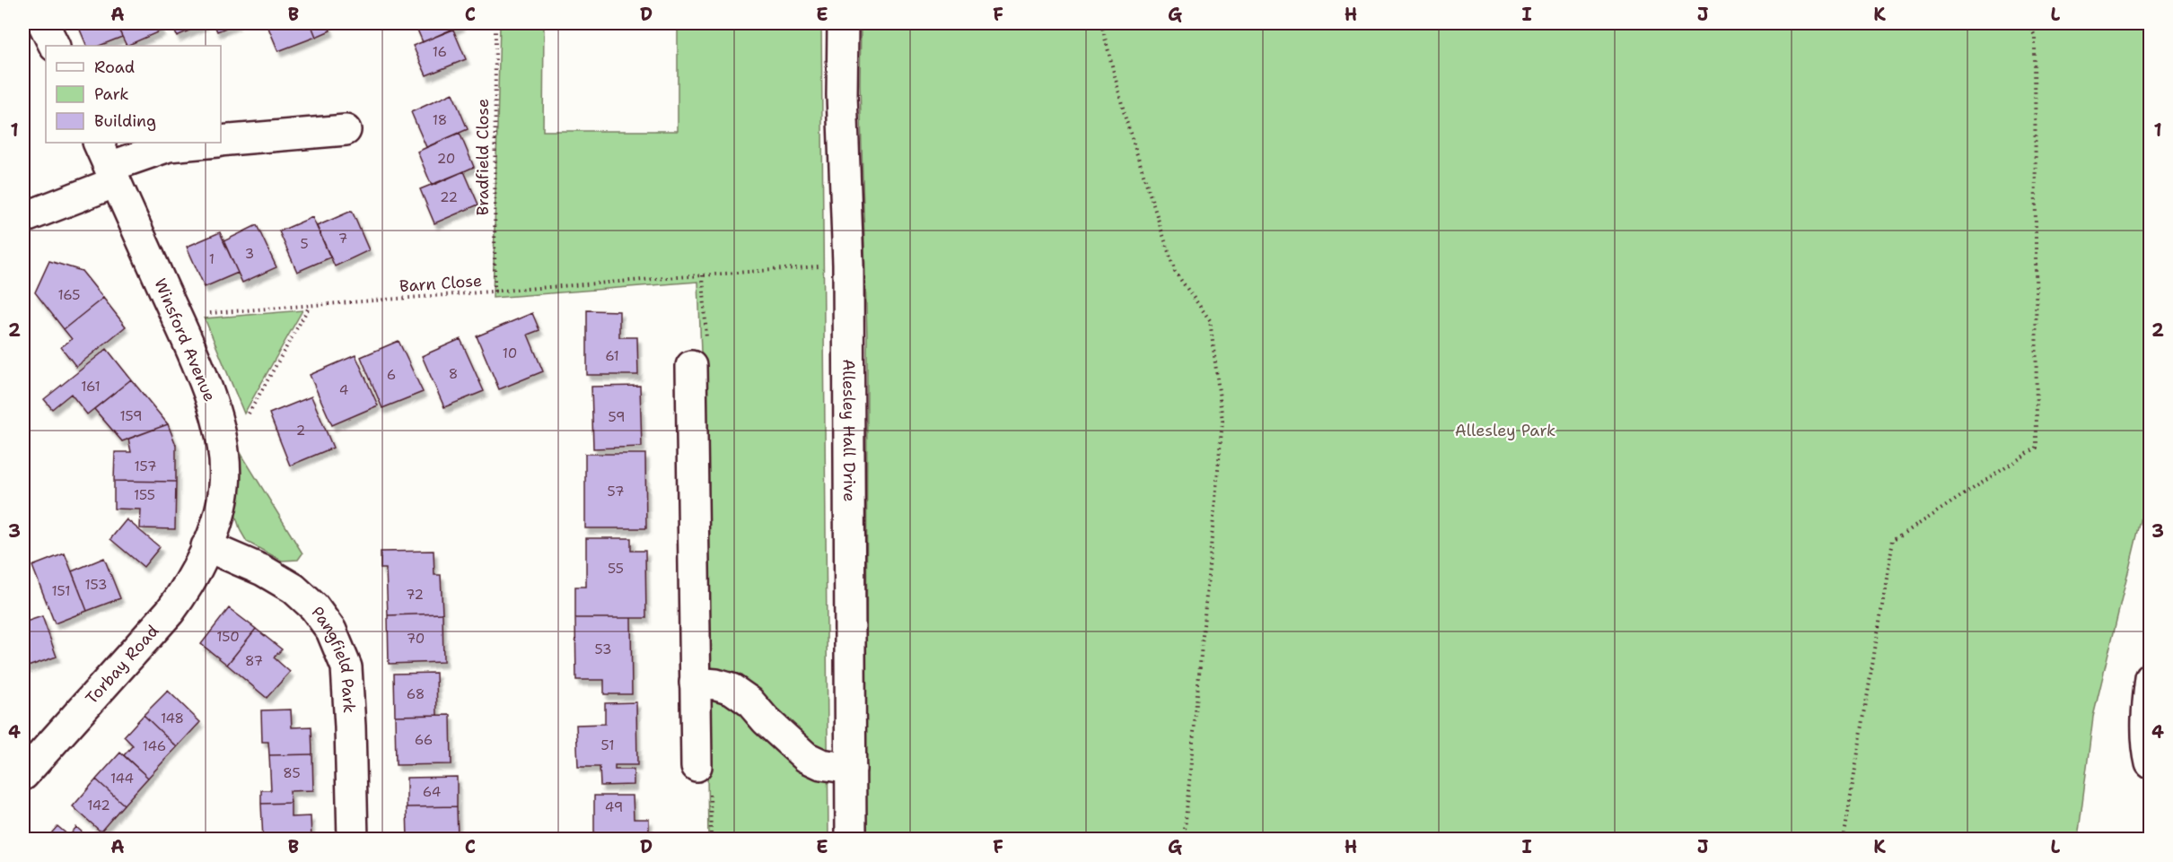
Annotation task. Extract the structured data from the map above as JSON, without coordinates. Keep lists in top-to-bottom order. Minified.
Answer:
{"streets":{"main road":["Winsford Avenue","Allesley Hall Drive","Pangfield Park","Torbay Road"],"path":["Bradfield Close","Barn Close"]},"crossings":[["Bradfield Close","Barn Close"],["Barn Close","Winsford Avenue"],["Winsford Avenue","Pangfield Park"],["Winsford Avenue","Torbay Road"],["Pangfield Park","Torbay Road"]],"parks":["Allesley Park"],"house_numbers":["16","18","20","22","7","5","3","1","165","10","61","8","6","161","4","159","59","2","157","57","155","55","153","151","72","150","70","53","87","68","148","66","51","146","85","144","64","142","49"],"legend":["Road","Park","Building"],"grid":{"columns":["A","B","C","D","E","F","G","H","I","J","K","L"],"rows":["1","2","3","4"]}}
